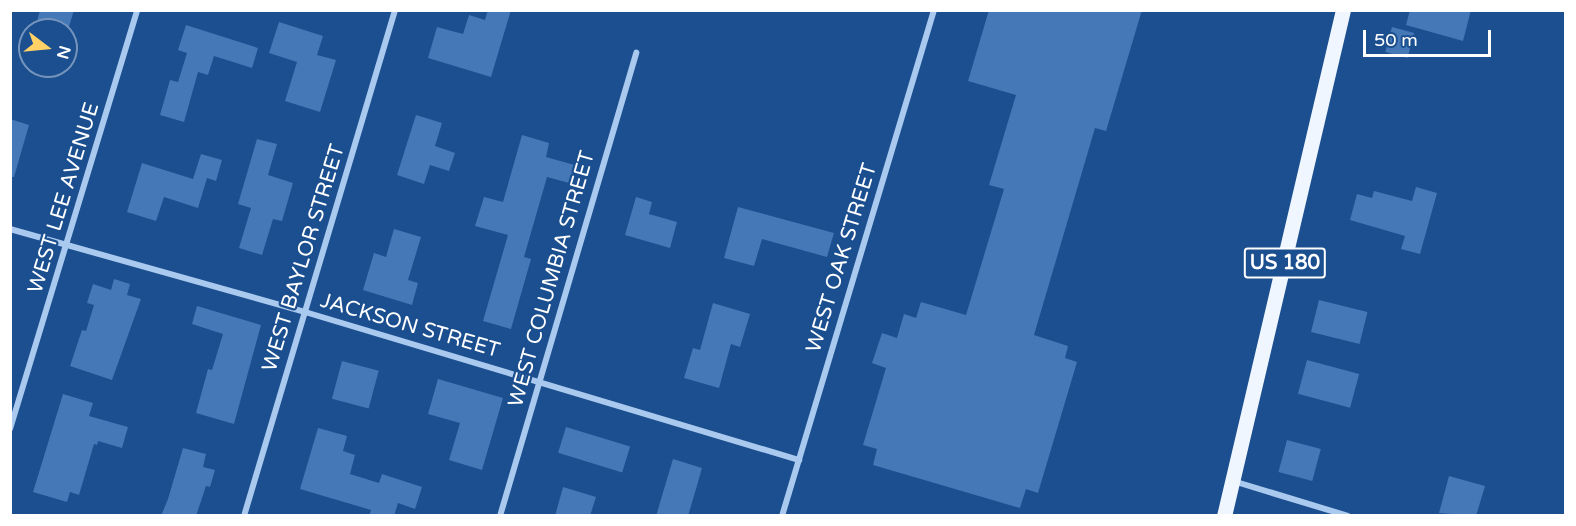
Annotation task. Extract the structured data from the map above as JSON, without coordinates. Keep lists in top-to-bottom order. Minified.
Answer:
{"streets":{"main road":["US 180"],"street":["WEST LEE AVENUE","WEST BAYLOR STREET","WEST OAK STREET","WEST COLUMBIA STREET","JACKSON STREET"]},"crossings":[["WEST LEE AVENUE","JACKSON STREET"],["WEST BAYLOR STREET","JACKSON STREET"],["WEST OAK STREET","JACKSON STREET"],["WEST COLUMBIA STREET","JACKSON STREET"]],"scale_bar":"50 m","north":"right"}
